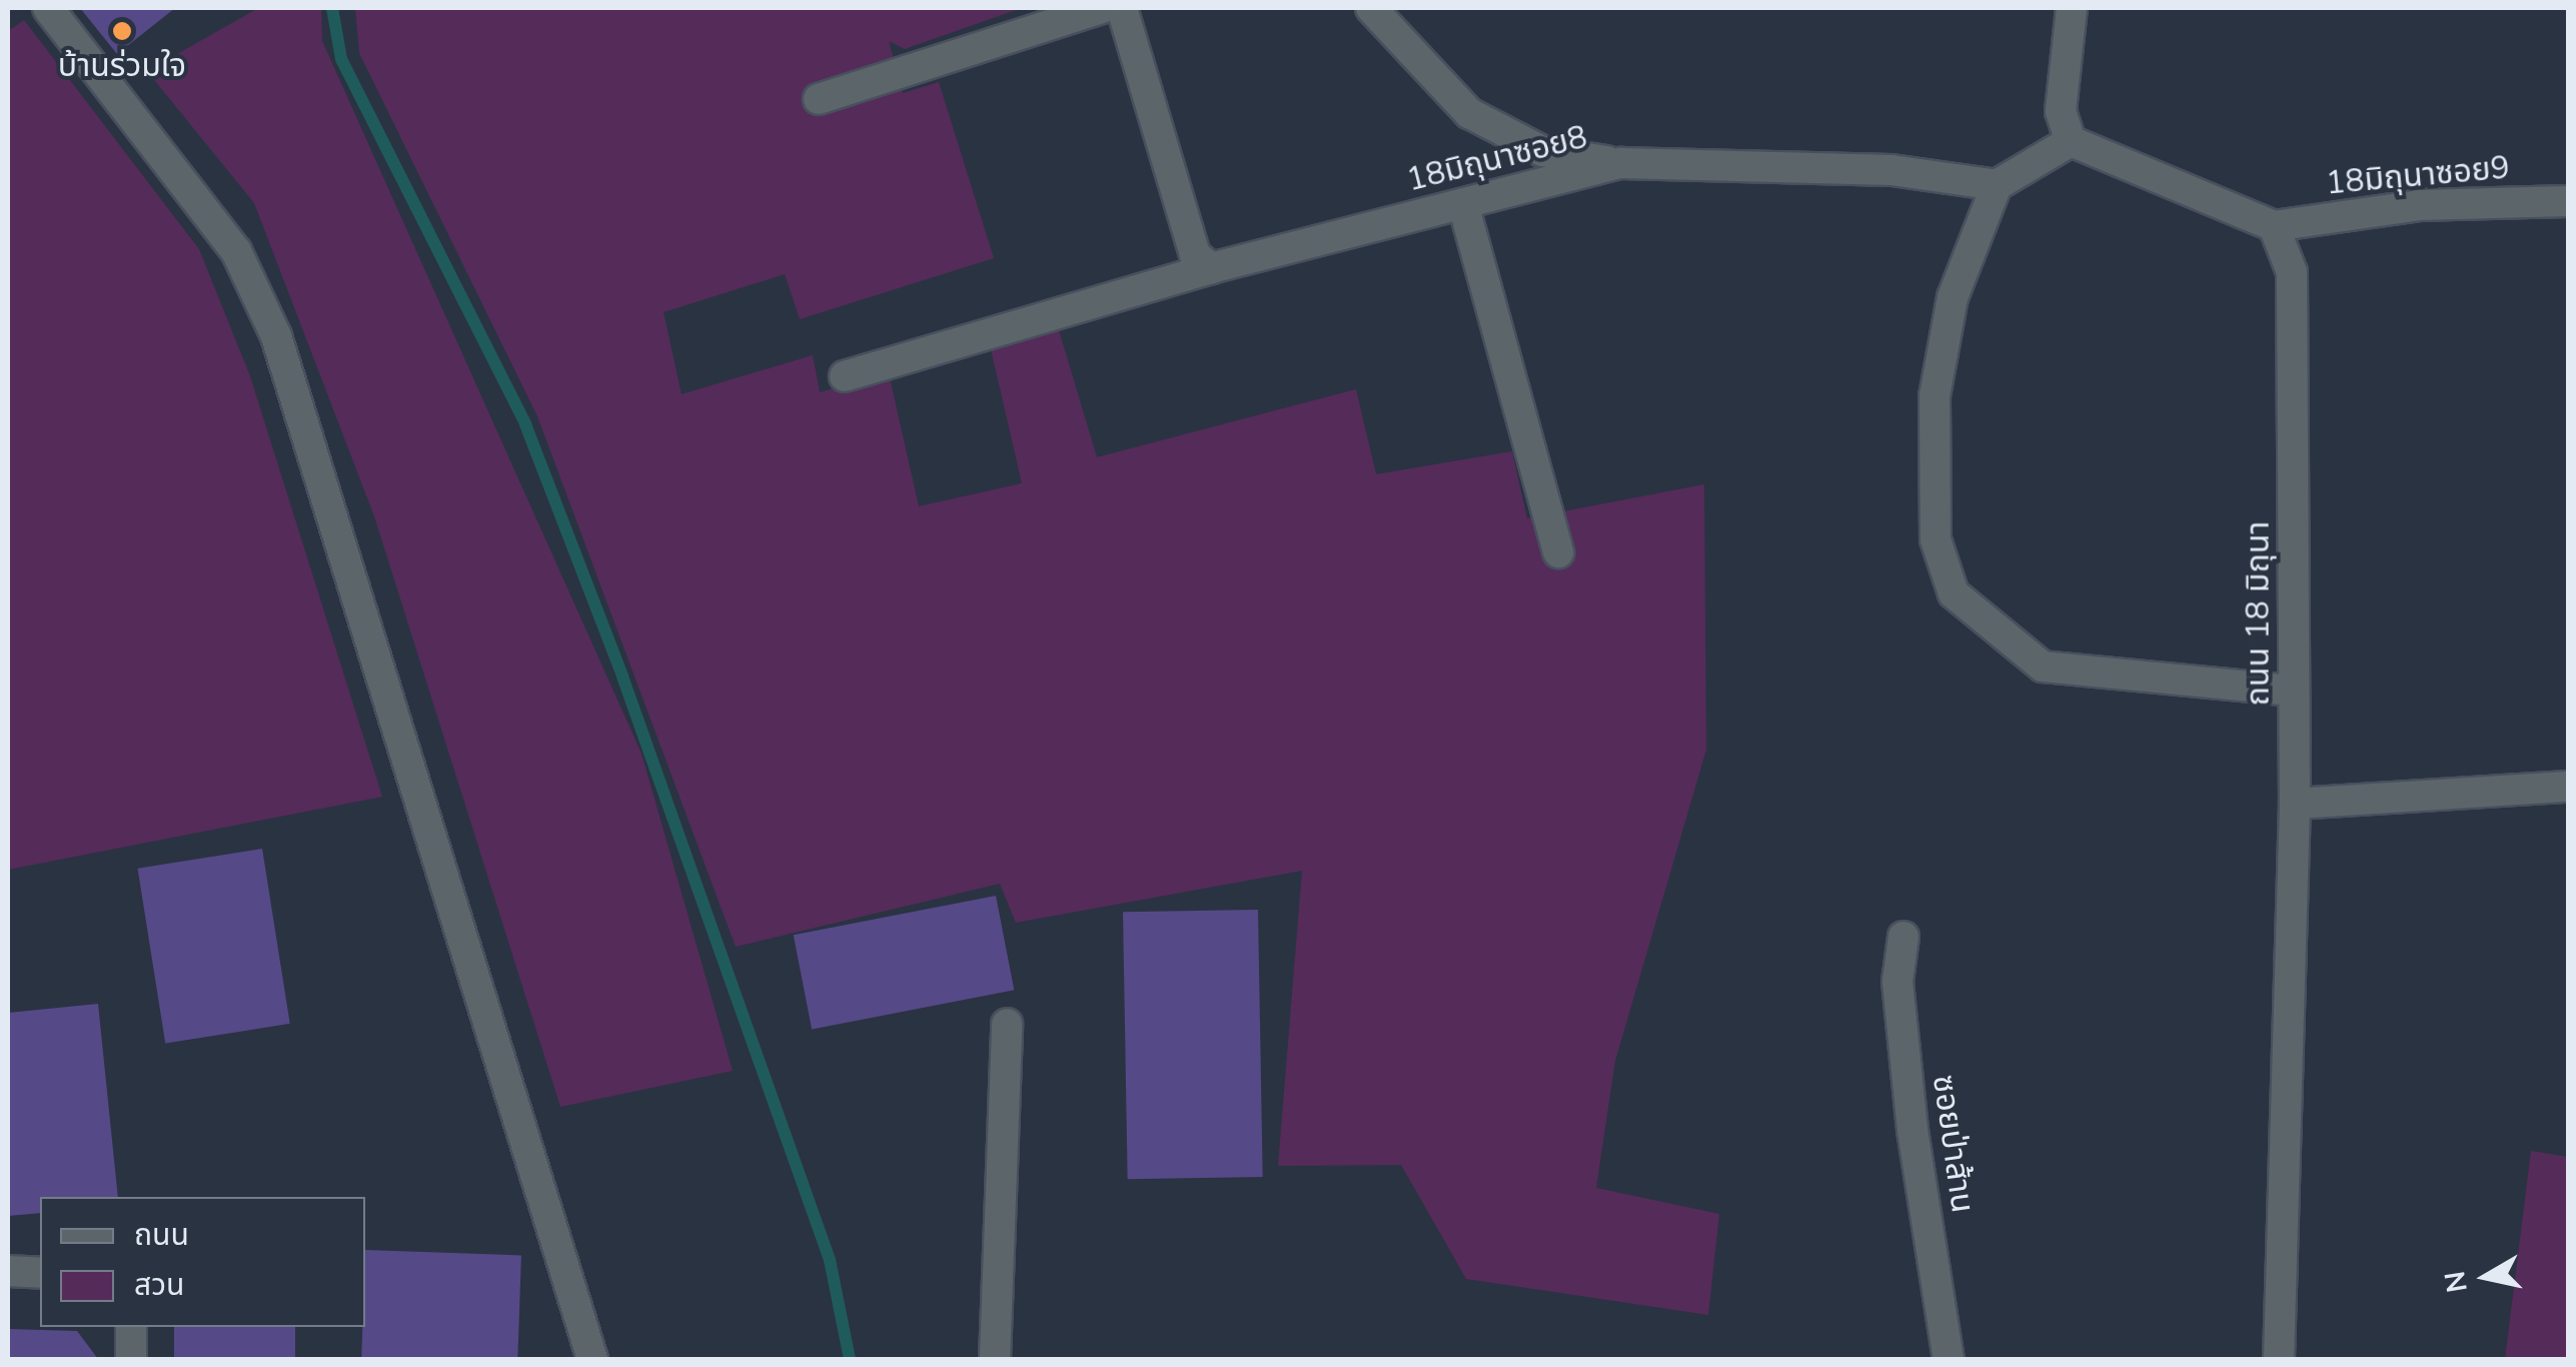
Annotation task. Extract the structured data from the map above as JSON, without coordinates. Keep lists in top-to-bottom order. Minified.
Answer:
{"streets":{"street":["18มิถุนาซอย8","18มิถุนาซอย9","ถนน 18 มิถุนา","ซอยป่าส้าน"]},"crossings":[["18มิถุนาซอย9","ถนน 18 มิถุนา"]],"places":["บ้านร่วมใจ"],"legend":["ถนน","สวน"],"north":"left"}
